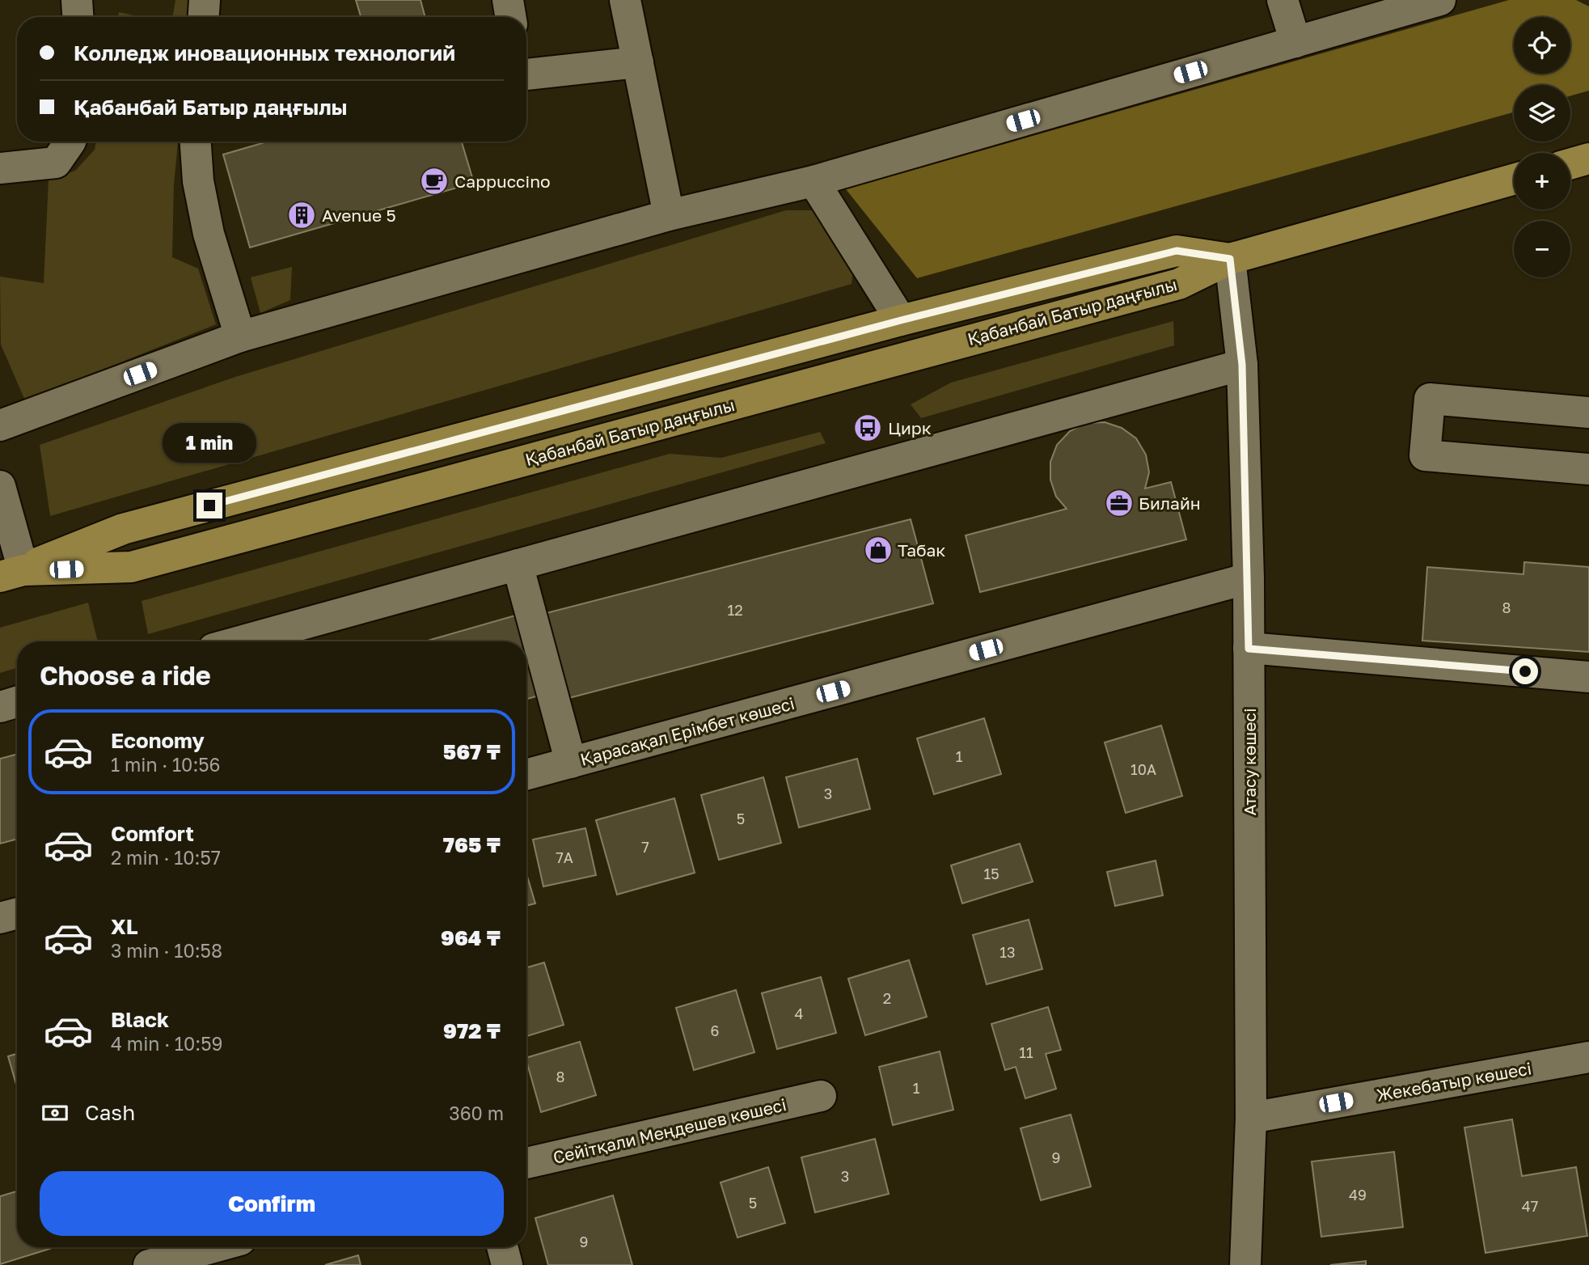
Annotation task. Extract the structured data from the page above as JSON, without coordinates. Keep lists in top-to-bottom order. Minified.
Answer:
{"streets":{"main road":["Қабанбай Батыр даңғылы"],"street":["Қарасақал Ерімбет көшесі","Атасу көшесі","Жекебатыр көшесі","Сейітқали Меңдешев көшесі"]},"crossings":[["Қабанбай Батыр даңғылы","Атасу көшесі"],["Қарасақал Ерімбет көшесі","Атасу көшесі"],["Атасу көшесі","Жекебатыр көшесі"]],"places":{"cafe":["Cappuccino"],"building":["Avenue 5"],"bus stop":["Цирк"],"office":["Билайн"],"shop":["Табак"]},"house_numbers":["8","12","1","10А","3","5","7","7А","15","13","2","4","6","11","8","1","9","3","49","5","47","9"],"page":{"map_buttons":["+","−"],"banner":["Колледж иновационных технологий","Қабанбай Батыр даңғылы"],"bubble":"1 min","heading":"Choose a ride","list":[{"name":"Economy","note":"1 min · 10:56","value":"567 ₸"},{"name":"Comfort","note":"2 min · 10:57","value":"765 ₸"},{"name":"XL","note":"3 min · 10:58","value":"964 ₸"},{"name":"Black","note":"4 min · 10:59","value":"972 ₸"}],"pay":["Cash","360 m"],"buttons":"Confirm"}}
